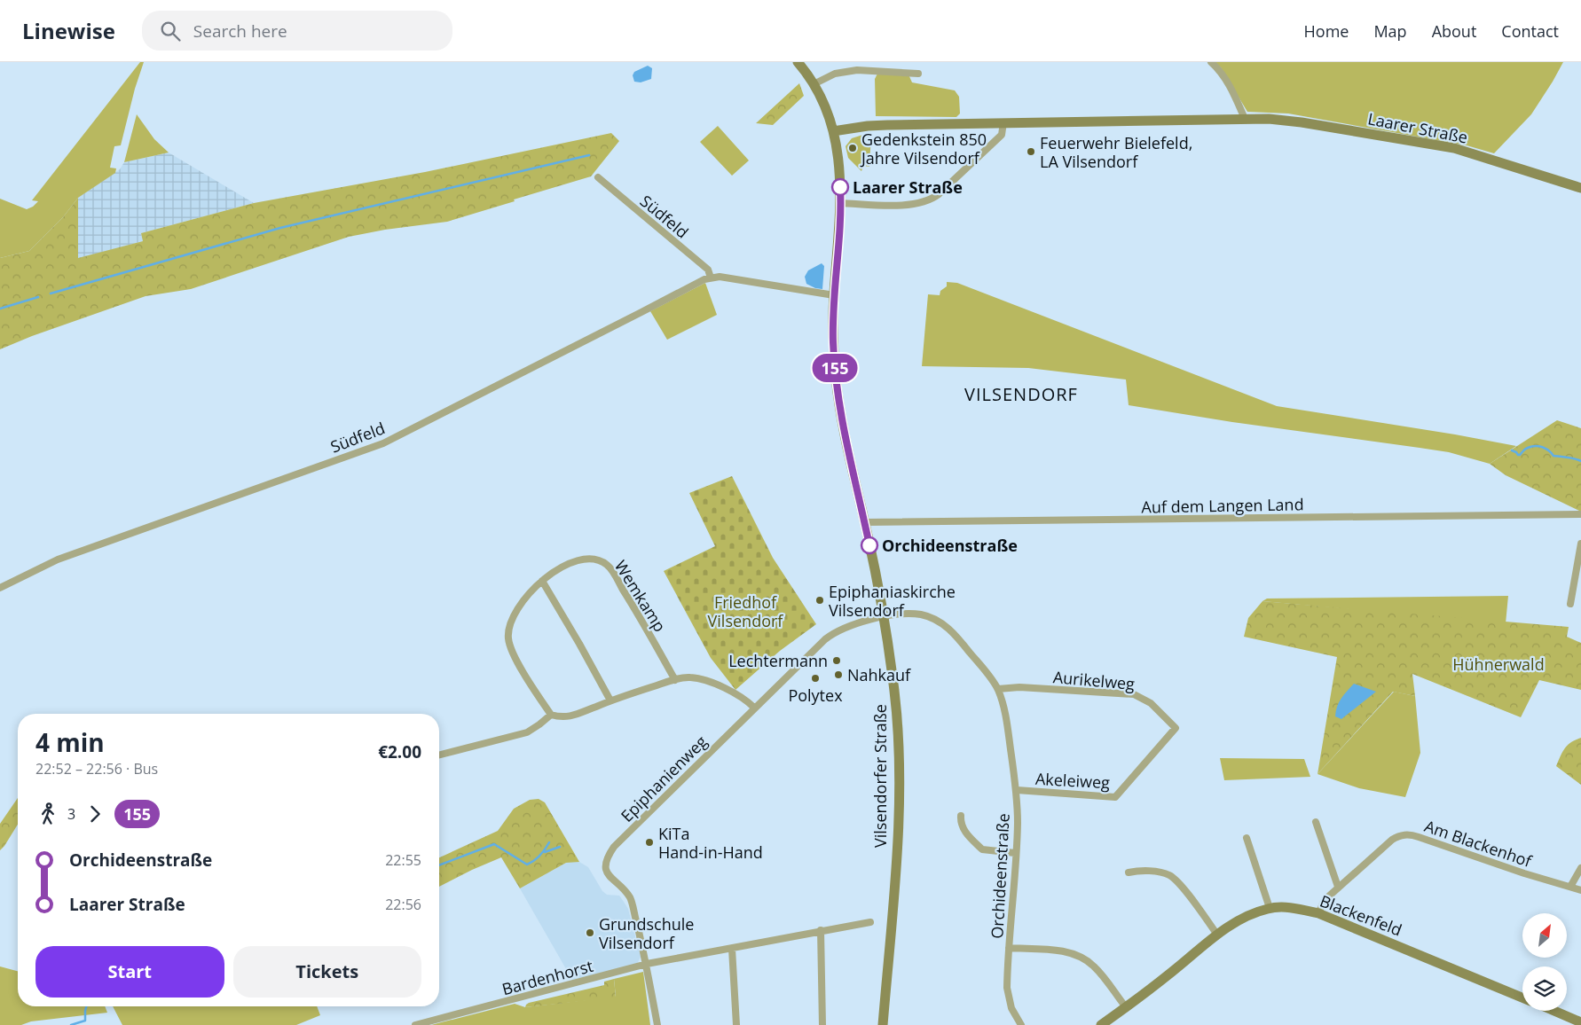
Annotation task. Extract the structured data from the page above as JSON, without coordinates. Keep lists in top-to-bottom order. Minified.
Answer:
{"streets":{"street":["Laarer Straße","Südfeld","Auf dem Langen Land","Wemkamp","Aurikelweg","Vilsendorfer Straße","Epiphanienweg","Akeleiweg","Am Blackenhof","Orchideenstraße","Blackenfeld","Bardenhorst"]},"crossings":[["Laarer Straße","Vilsendorfer Straße"],["Südfeld","Vilsendorfer Straße"],["Auf dem Langen Land","Vilsendorfer Straße"],["Aurikelweg","Akeleiweg"],["Aurikelweg","Orchideenstraße"],["Vilsendorfer Straße","Epiphanienweg"],["Vilsendorfer Straße","Orchideenstraße"],["Epiphanienweg","Orchideenstraße"],["Epiphanienweg","Bardenhorst"],["Akeleiweg","Orchideenstraße"],["Am Blackenhof","Blackenfeld"],["Orchideenstraße","Blackenfeld"]],"districts":["VILSENDORF"],"parks":["Friedhof Vilsendorf","Hühnerwald"],"places":["Gedenkstein 850 Jahre Vilsendorf","Feuerwehr Bielefeld, LA Vilsendorf","Laarer Straße","Orchideenstraße","Epiphaniaskirche Vilsendorf","Lechtermann","Nahkauf","Polytex","KiTa Hand-in-Hand","Grundschule Vilsendorf"],"lines":["bus line 155"],"north":"top right","page":{"header":"Linewise","search":"Search here","nav":["Home","Map","About","Contact"],"on_map":"155","heading":["4 min","22:52 – 22:56 · Bus","€2.00"],"legs":["3","155"],"list":[{"name":"Orchideenstraße","value":"22:55"},{"name":"Laarer Straße","value":"22:56"}],"buttons":["Start","Tickets"]}}
